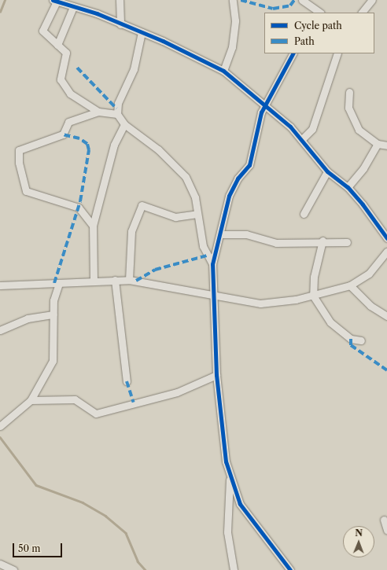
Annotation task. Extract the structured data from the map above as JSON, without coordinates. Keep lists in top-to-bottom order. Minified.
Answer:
{"legend":["Cycle path","Path"],"scale_bar":"50 m","north":"top"}
